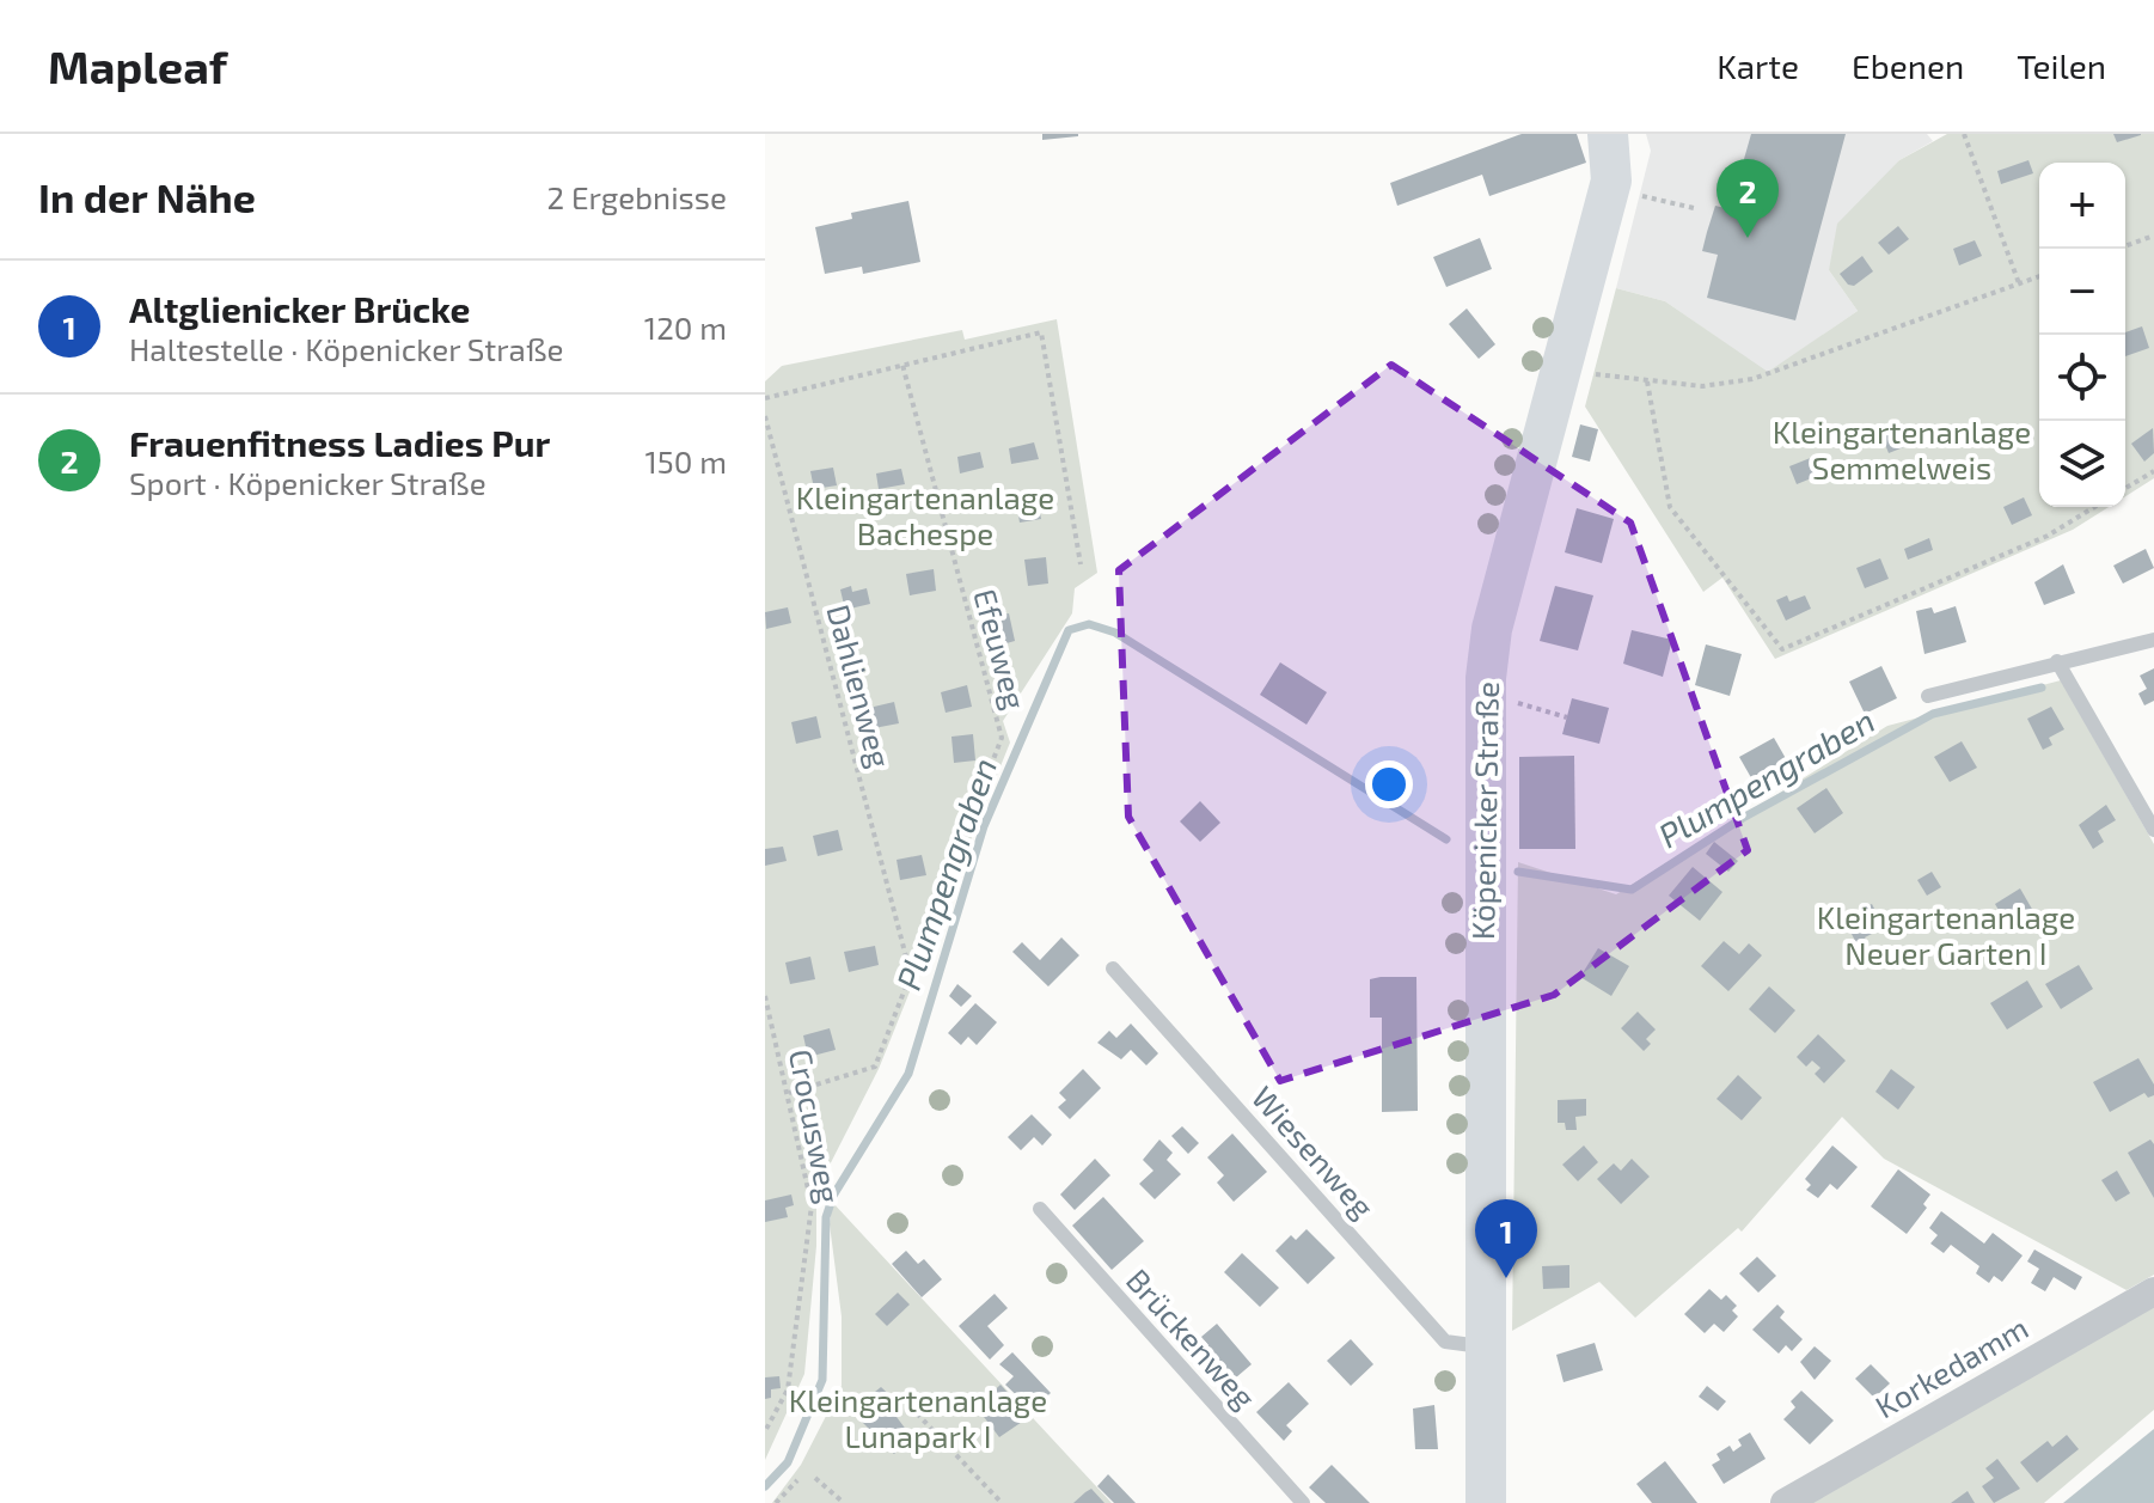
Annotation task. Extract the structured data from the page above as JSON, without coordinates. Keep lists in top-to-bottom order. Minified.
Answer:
{"streets":{"main road":["Köpenicker Straße"],"street":["Korkedamm"],"lane":["Wiesenweg","Brückenweg"],"path":["Efeuweg","Dahlienweg","Crocusweg"]},"crossings":[["Efeuweg","Dahlienweg"],["Efeuweg","Crocusweg"],["Köpenicker Straße","Wiesenweg"]],"water":["Plumpengraben"],"parks":["Kleingartenanlage Semmelweis","Kleingartenanlage Bachespe","Kleingartenanlage Neuer Garten I","Kleingartenanlage Lunapark I"],"page":{"header":"Mapleaf","nav":["Karte","Ebenen","Teilen"],"heading":["In der Nähe","2 Ergebnisse"],"pins":["2","1"],"map_buttons":["+","−"],"list":[{"mark":"1","name":"Altglienicker Brücke","note":"Haltestelle · Köpenicker Straße","value":"120 m"},{"mark":"2","name":"Frauenfitness Ladies Pur","note":"Sport · Köpenicker Straße","value":"150 m"}]}}
